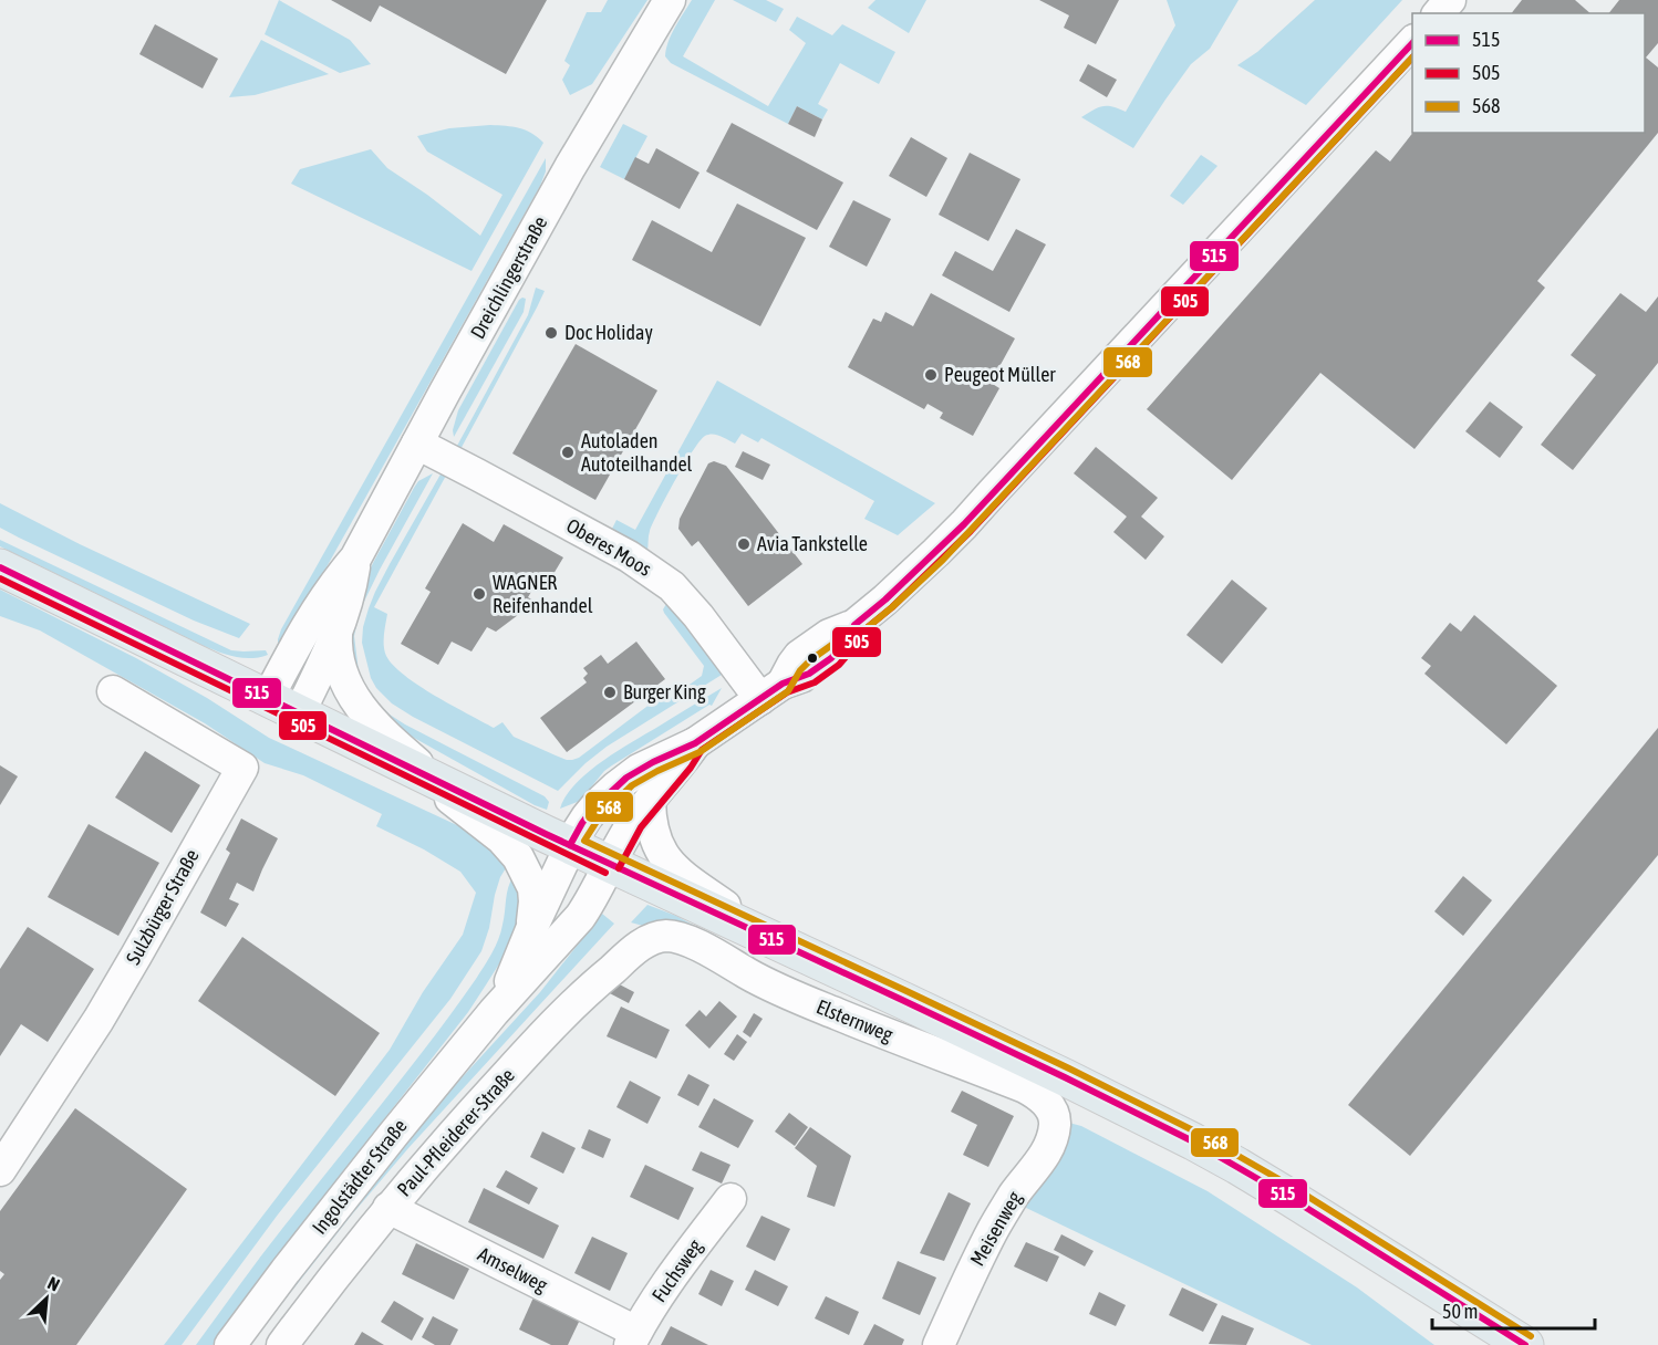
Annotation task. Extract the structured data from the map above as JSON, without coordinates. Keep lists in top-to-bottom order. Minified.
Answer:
{"streets":{"street":["Dreichlingerstraße","Oberes Moos","Sulzbürger Straße","Elsternweg","Paul-Pfleiderer-Straße","Ingolstädter Straße","Meisenweg","Amselweg","Fuchsweg"]},"crossings":[["Dreichlingerstraße","Oberes Moos"],["Oberes Moos","Ingolstädter Straße"],["Elsternweg","Paul-Pfleiderer-Straße"],["Elsternweg","Meisenweg"],["Paul-Pfleiderer-Straße","Amselweg"],["Amselweg","Fuchsweg"]],"places":["Doc Holiday","Peugeot Müller","Autoladen Autoteilhandel","Avia Tankstelle","WAGNER Reifenhandel","Burger King"],"lines":["transit line 515","transit line 568","transit line 505"],"legend":["515","505","568"],"scale_bar":"50 m","north":"top right"}
